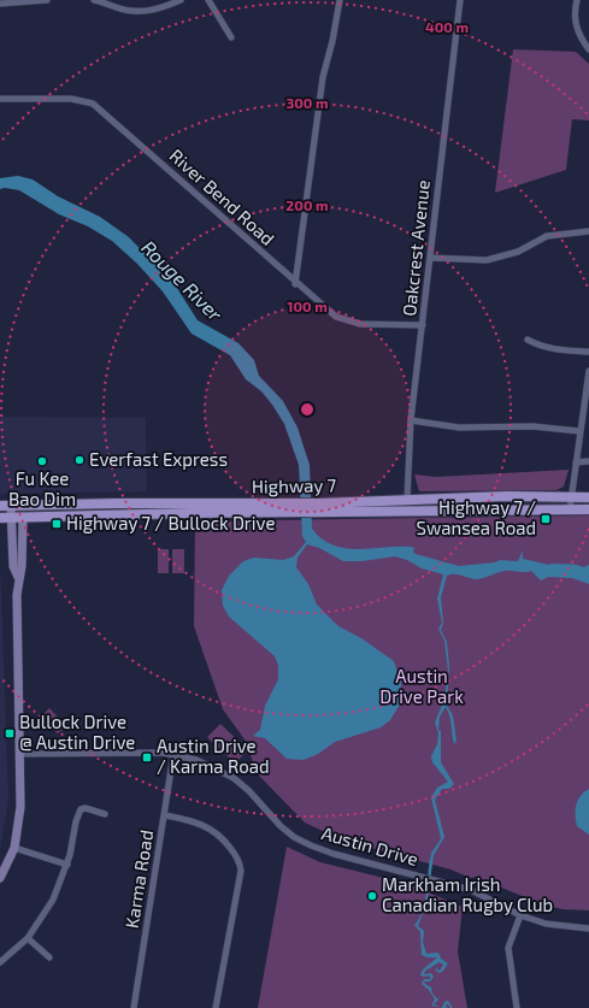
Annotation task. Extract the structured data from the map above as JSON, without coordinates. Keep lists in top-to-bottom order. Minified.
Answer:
{"streets":{"main road":["Highway 7"],"street":["River Bend Road","Oakcrest Avenue","Austin Drive","Karma Road"]},"crossings":[["River Bend Road","Oakcrest Avenue"],["Oakcrest Avenue","Highway 7"],["Austin Drive","Karma Road"]],"water":["Rouge River"],"parks":["Austin Drive Park"],"places":{"other":["Everfast Express","Fu Kee Bao Dim","Markham Irish Canadian Rugby Club"],"transit":["Highway 7 / Swansea Road","Highway 7 / Bullock Drive","Bullock Drive @ Austin Drive","Austin Drive / Karma Road"]},"rings":["400 m","300 m","200 m","100 m"]}
